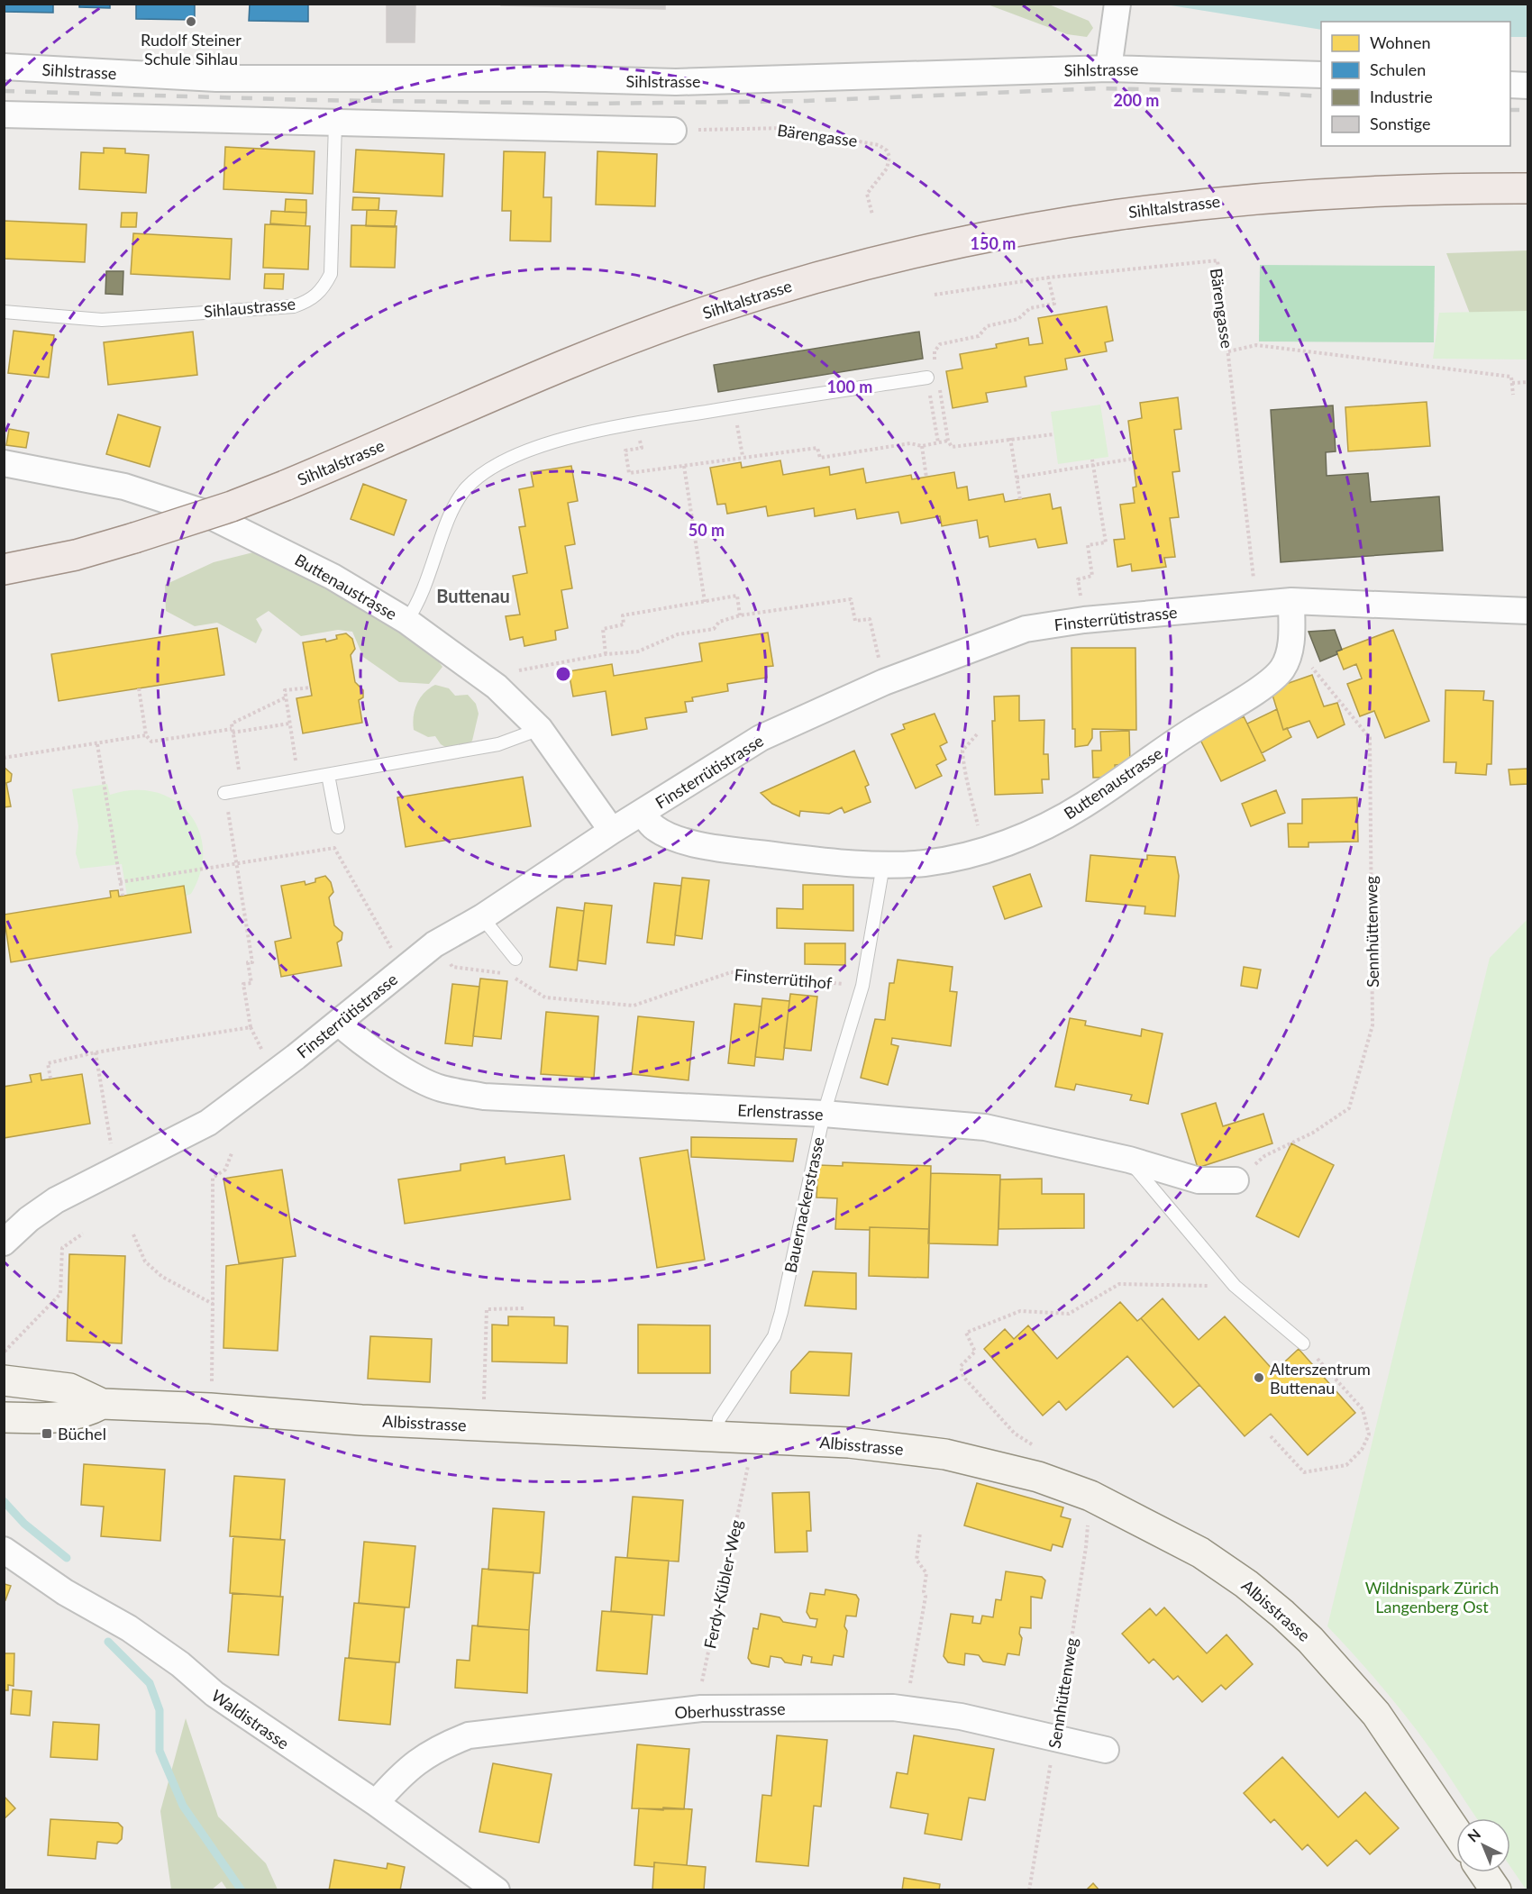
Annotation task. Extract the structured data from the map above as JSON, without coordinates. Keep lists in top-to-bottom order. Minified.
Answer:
{"streets":{"main road":["Sihltalstrasse","Albisstrasse"],"street":["Sihlstrasse","Buttenaustrasse","Finsterrütistrasse","Erlenstrasse","Oberhusstrasse","Waldistrasse"],"lane":["Sihlaustrasse","Bauernackerstrasse"],"path":["Bärengasse","Sennhüttenweg","Finsterrütihof","Ferdy-Kübler-Weg"]},"crossings":[["Bärengasse","Finsterrütistrasse"],["Buttenaustrasse","Finsterrütistrasse"],["Buttenaustrasse","Sennhüttenweg"],["Buttenaustrasse","Bauernackerstrasse"],["Finsterrütistrasse","Finsterrütihof"],["Finsterrütistrasse","Erlenstrasse"],["Sennhüttenweg","Erlenstrasse"],["Sennhüttenweg","Albisstrasse"],["Sennhüttenweg","Oberhusstrasse"],["Finsterrütihof","Bauernackerstrasse"],["Erlenstrasse","Bauernackerstrasse"],["Bauernackerstrasse","Albisstrasse"],["Ferdy-Kübler-Weg","Oberhusstrasse"],["Oberhusstrasse","Waldistrasse"]],"districts":["Buttenau"],"parks":["Wildnispark Zürich Langenberg Ost"],"places":{"other":["Rudolf Steiner Schule Sihlau","Alterszentrum Buttenau"],"transit":["Büchel"]},"legend":["Wohnen","Schulen","Industrie","Sonstige"],"north":"top left","rings":["200 m","150 m","100 m","50 m"]}
